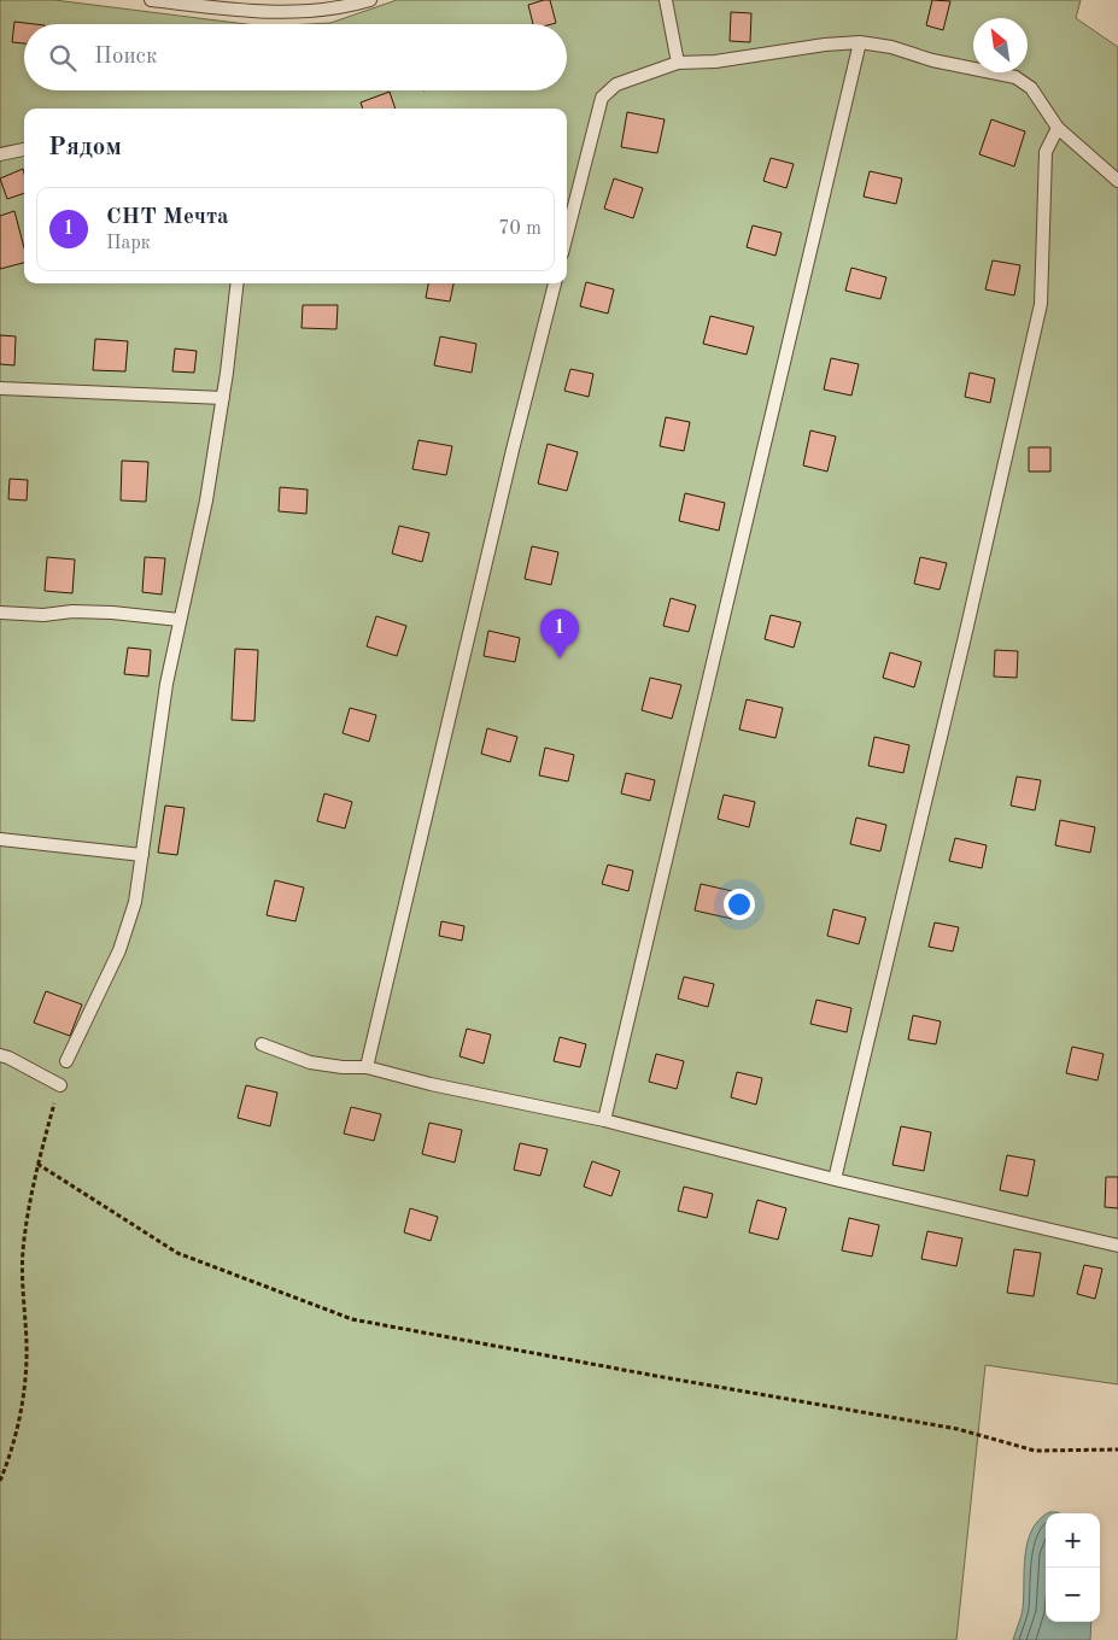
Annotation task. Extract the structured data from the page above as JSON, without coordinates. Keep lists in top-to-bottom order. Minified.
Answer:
{"north":"top left","page":{"search":"Поиск","heading":"Рядом","list":[{"mark":"1","name":"СНТ Мечта","note":"Парк","value":"70 m"}],"pins":"1","map_buttons":["+","−"]}}
